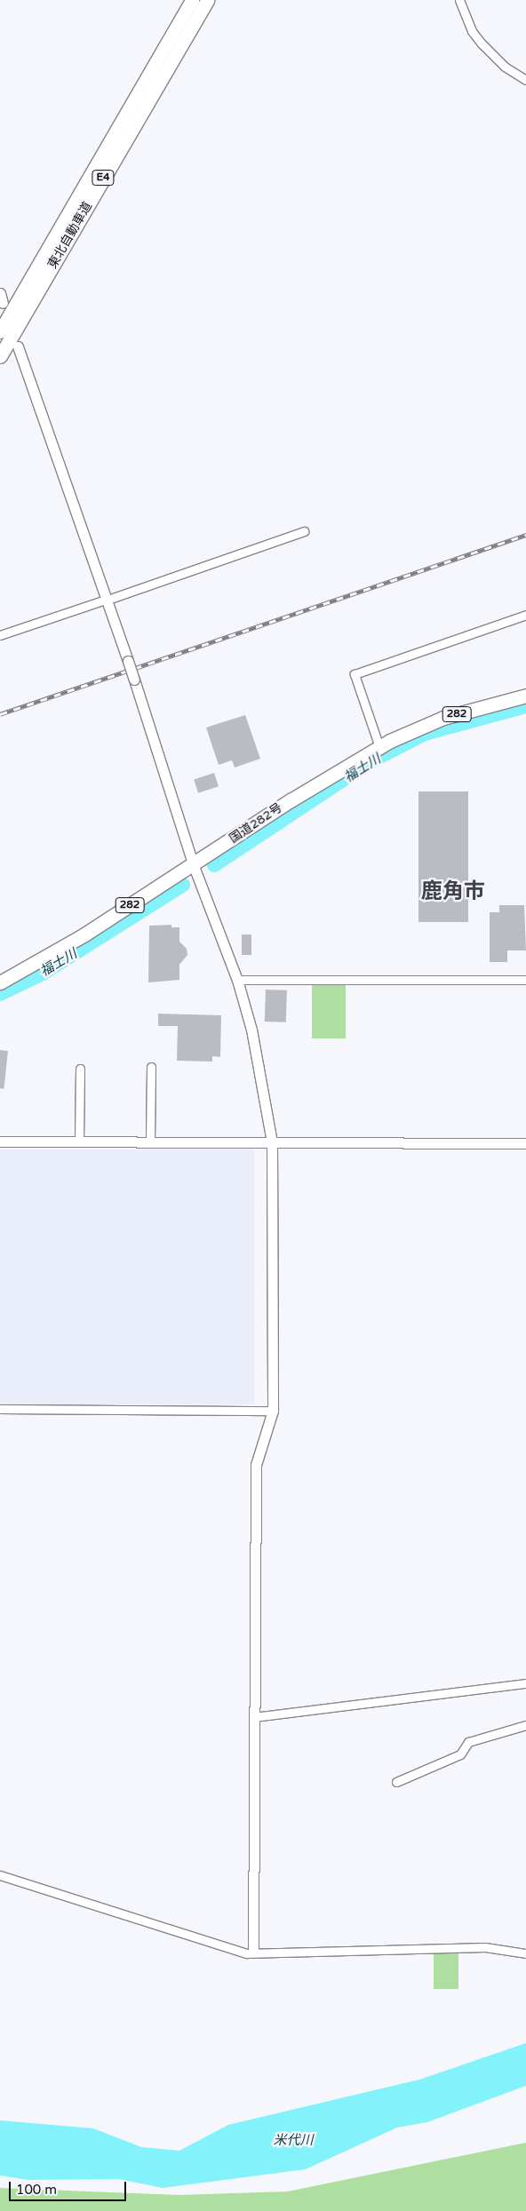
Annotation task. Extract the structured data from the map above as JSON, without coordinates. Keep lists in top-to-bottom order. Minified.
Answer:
{"streets":{"highway":["E4","東北自動車道","282","国道282号"]},"districts":["鹿角市"],"water":["福士川","米代川"],"scale_bar":"100 m"}
